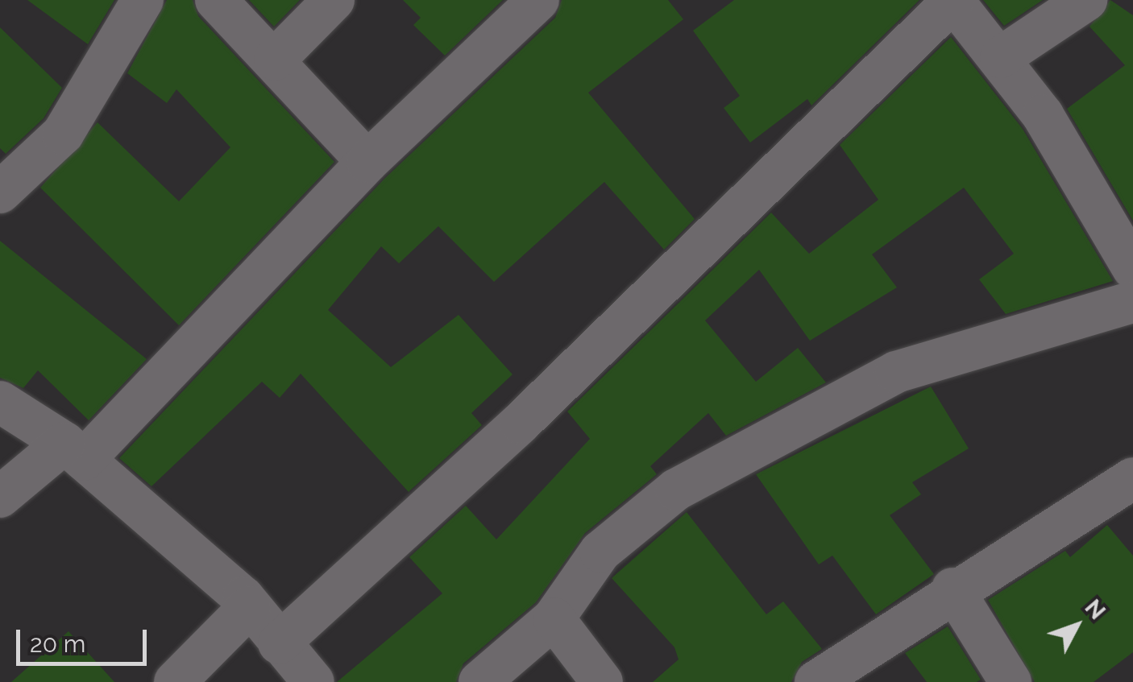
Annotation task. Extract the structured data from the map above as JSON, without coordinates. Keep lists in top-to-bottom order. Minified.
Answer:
{"scale_bar":"20 m","north":"top right"}
